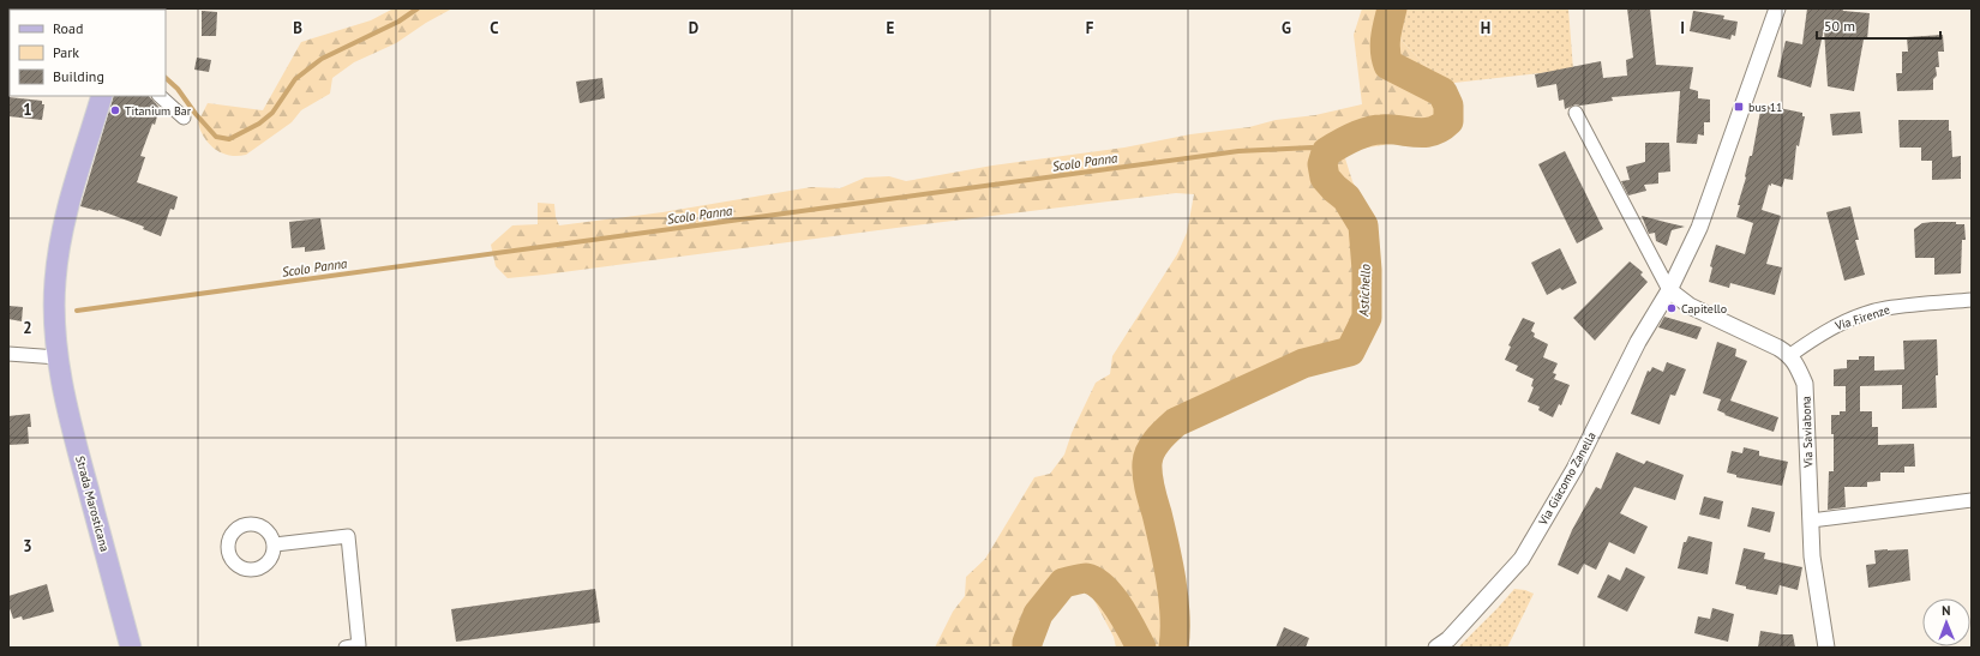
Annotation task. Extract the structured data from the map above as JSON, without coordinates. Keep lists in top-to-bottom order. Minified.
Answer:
{"streets":{"main road":["Strada Marosticana"],"street":["Via Firenze","Via Saviabona","Via Giacomo Zanella"]},"crossings":[["Via Firenze","Via Saviabona"]],"water":["Scolo Panna","Astichello"],"places":{"transit":["bus 11"],"other":["Titanium Bar","Capitello"]},"legend":["Road","Park","Building"],"scale_bar":"50 m","north":"top","grid":{"columns":["B","C","D","E","F","G","H","I"],"rows":["1","2","3"]}}
